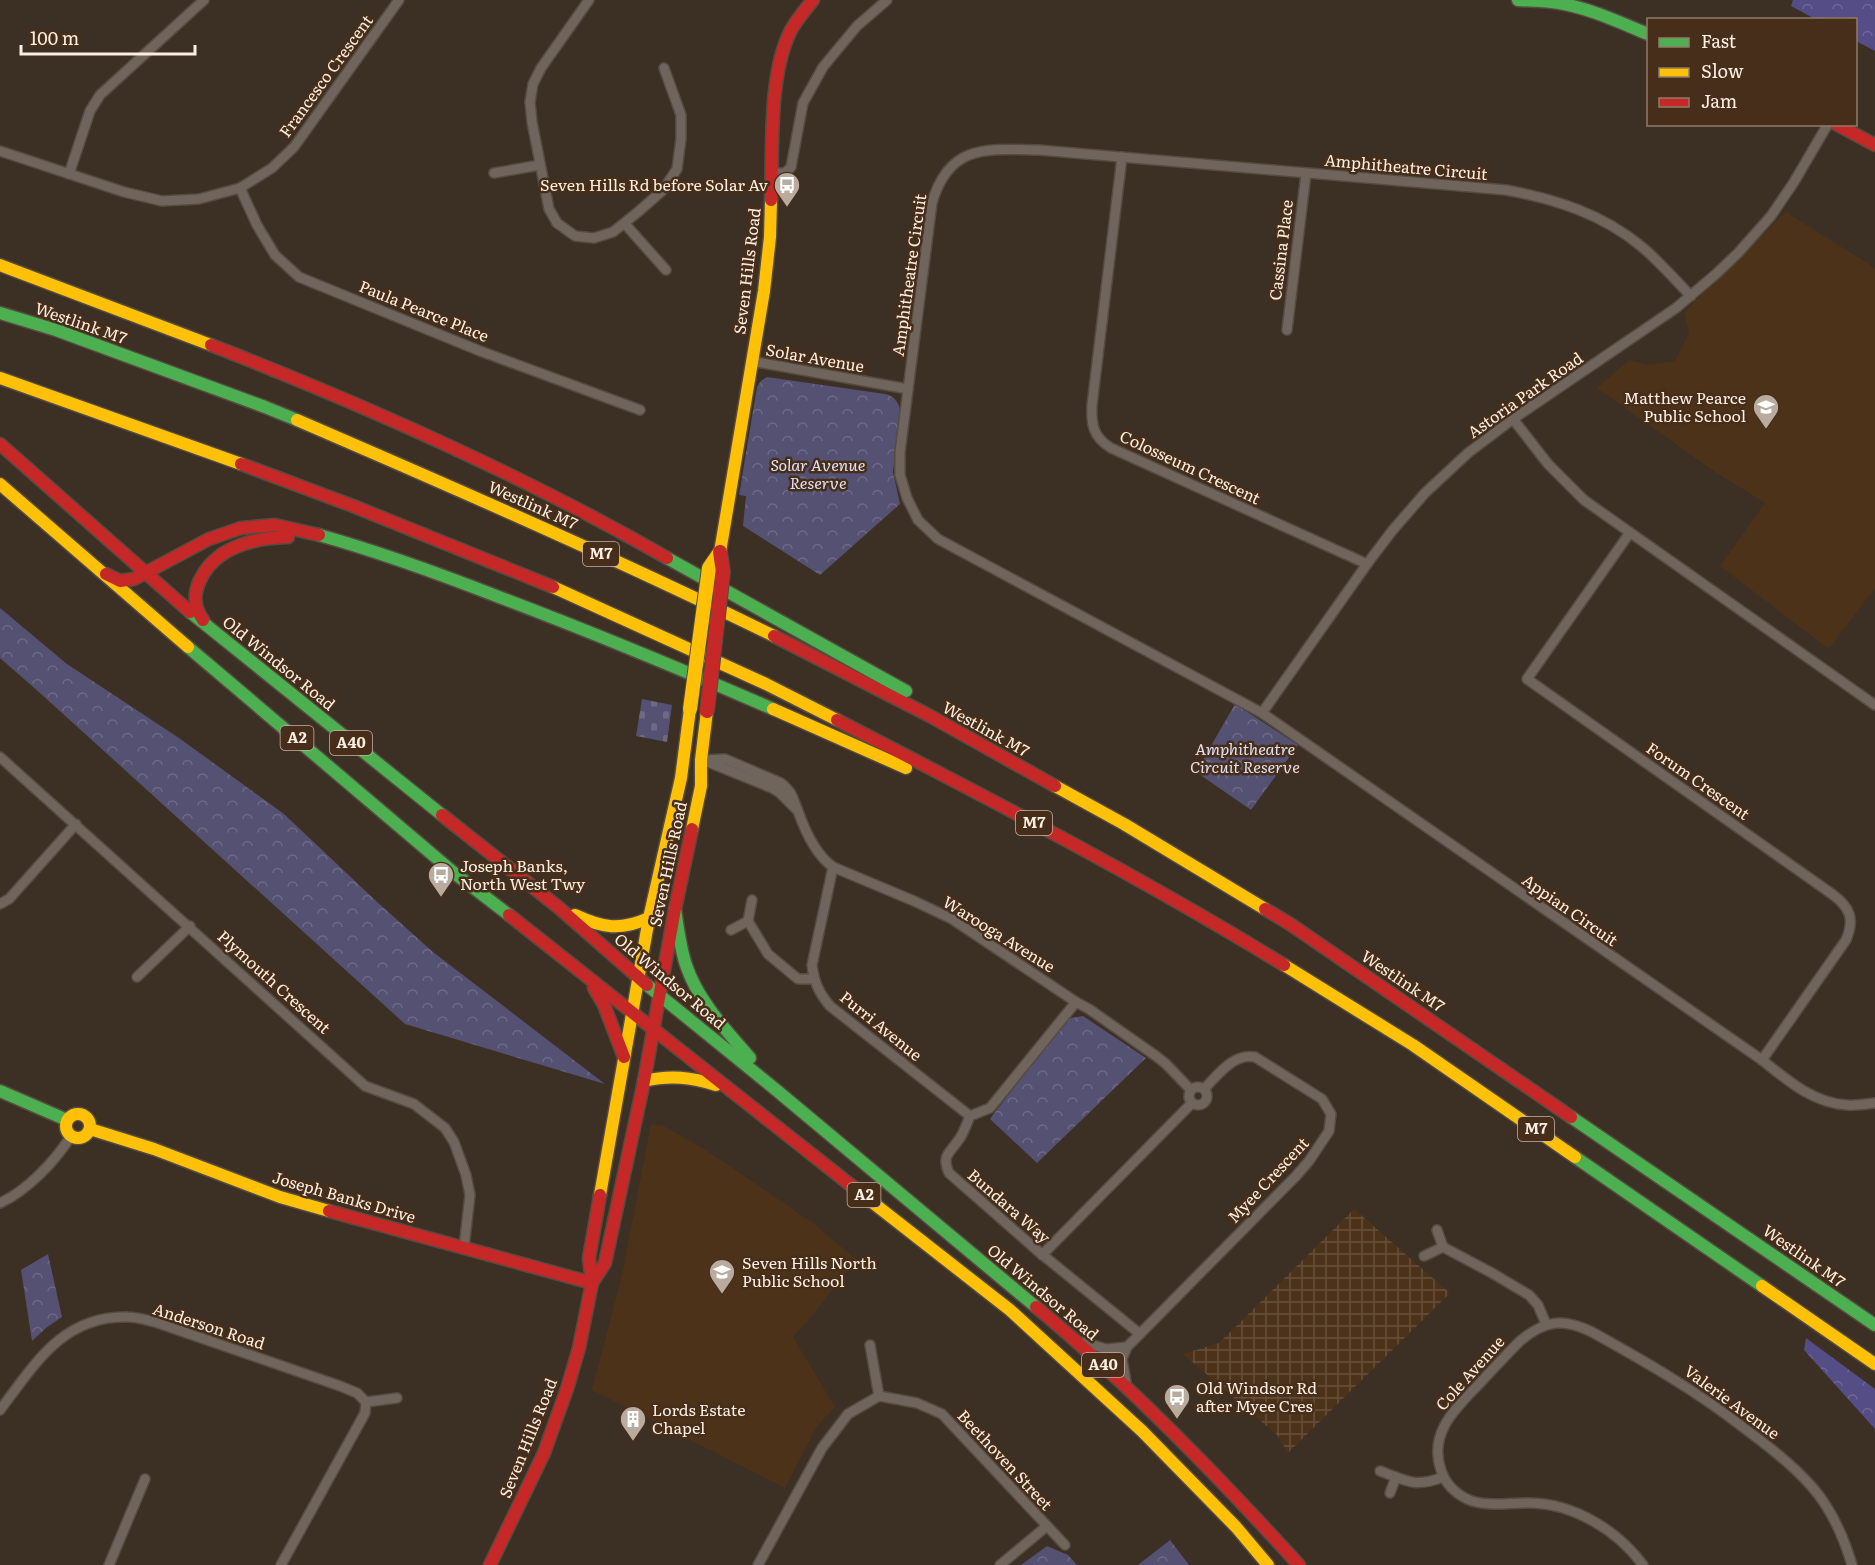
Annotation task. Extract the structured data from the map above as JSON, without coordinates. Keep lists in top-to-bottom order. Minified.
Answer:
{"streets":{"main road":["Seven Hills Road","Westlink M7","M7","Old Windsor Road","A2","A40","Joseph Banks Drive"],"street":["Francesco Crescent","Amphitheatre Circuit","Cassina Place","Paula Pearce Place","Solar Avenue","Astoria Park Road","Colosseum Crescent","Forum Crescent","Appian Circuit","Warooga Avenue","Plymouth Crescent","Purri Avenue","Myee Crescent","Bundara Way","Anderson Road","Cole Avenue","Valerie Avenue","Beethoven Street"]},"crossings":[["Francesco Crescent","Paula Pearce Place"],["Amphitheatre Circuit","Cassina Place"],["Amphitheatre Circuit","Solar Avenue"],["Amphitheatre Circuit","Astoria Park Road"],["Amphitheatre Circuit","Colosseum Crescent"],["Amphitheatre Circuit","Appian Circuit"],["Seven Hills Road","Solar Avenue"],["Seven Hills Road","Old Windsor Road"],["Seven Hills Road","A2"],["Seven Hills Road","Warooga Avenue"],["Seven Hills Road","Joseph Banks Drive"],["Astoria Park Road","Colosseum Crescent"],["Astoria Park Road","Appian Circuit"],["Forum Crescent","Appian Circuit"],["Warooga Avenue","Myee Crescent"],["Plymouth Crescent","Joseph Banks Drive"],["Purri Avenue","Bundara Way"],["Myee Crescent","Bundara Way"],["Cole Avenue","Valerie Avenue"]],"parks":["Solar Avenue Reserve","Amphitheatre Circuit Reserve"],"places":{"bus stop":["Seven Hills Rd before Solar Av","Joseph Banks, North West Twy","Old Windsor Rd after Myee Cres"],"school or university":["Matthew Pearce Public School","Seven Hills North Public School"],"building":["Lords Estate Chapel"]},"legend":["Fast","Slow","Jam"],"scale_bar":"100 m"}
